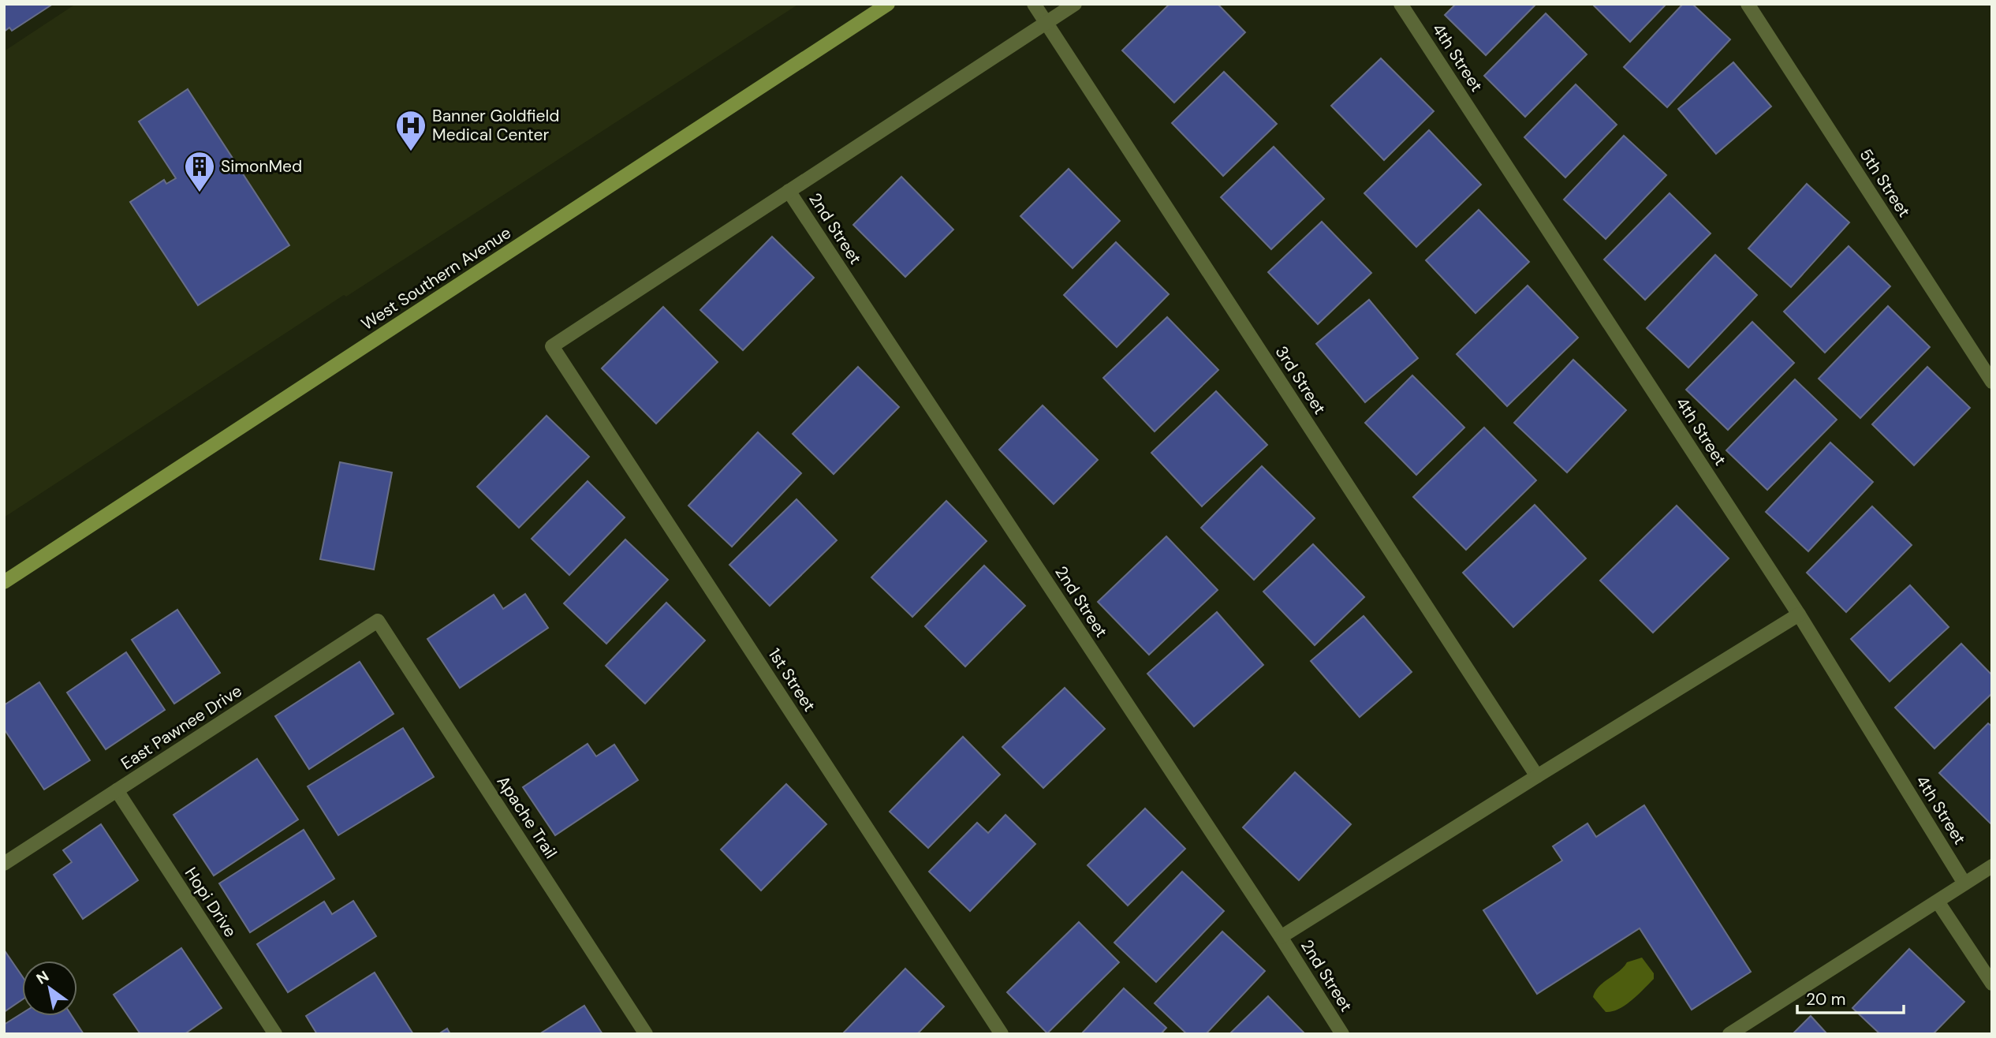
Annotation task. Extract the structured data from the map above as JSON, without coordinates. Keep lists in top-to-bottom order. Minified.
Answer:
{"streets":{"main road":["West Southern Avenue"],"lane":["4th Street","5th Street","2nd Street","3rd Street","1st Street","East Pawnee Drive","Apache Trail","Hopi Drive"]},"crossings":[["2nd Street","1st Street"],["East Pawnee Drive","Apache Trail"],["East Pawnee Drive","Hopi Drive"]],"places":{"hospital":["Banner Goldfield Medical Center"],"building":["SimonMed"]},"scale_bar":"20 m","north":"top left"}
